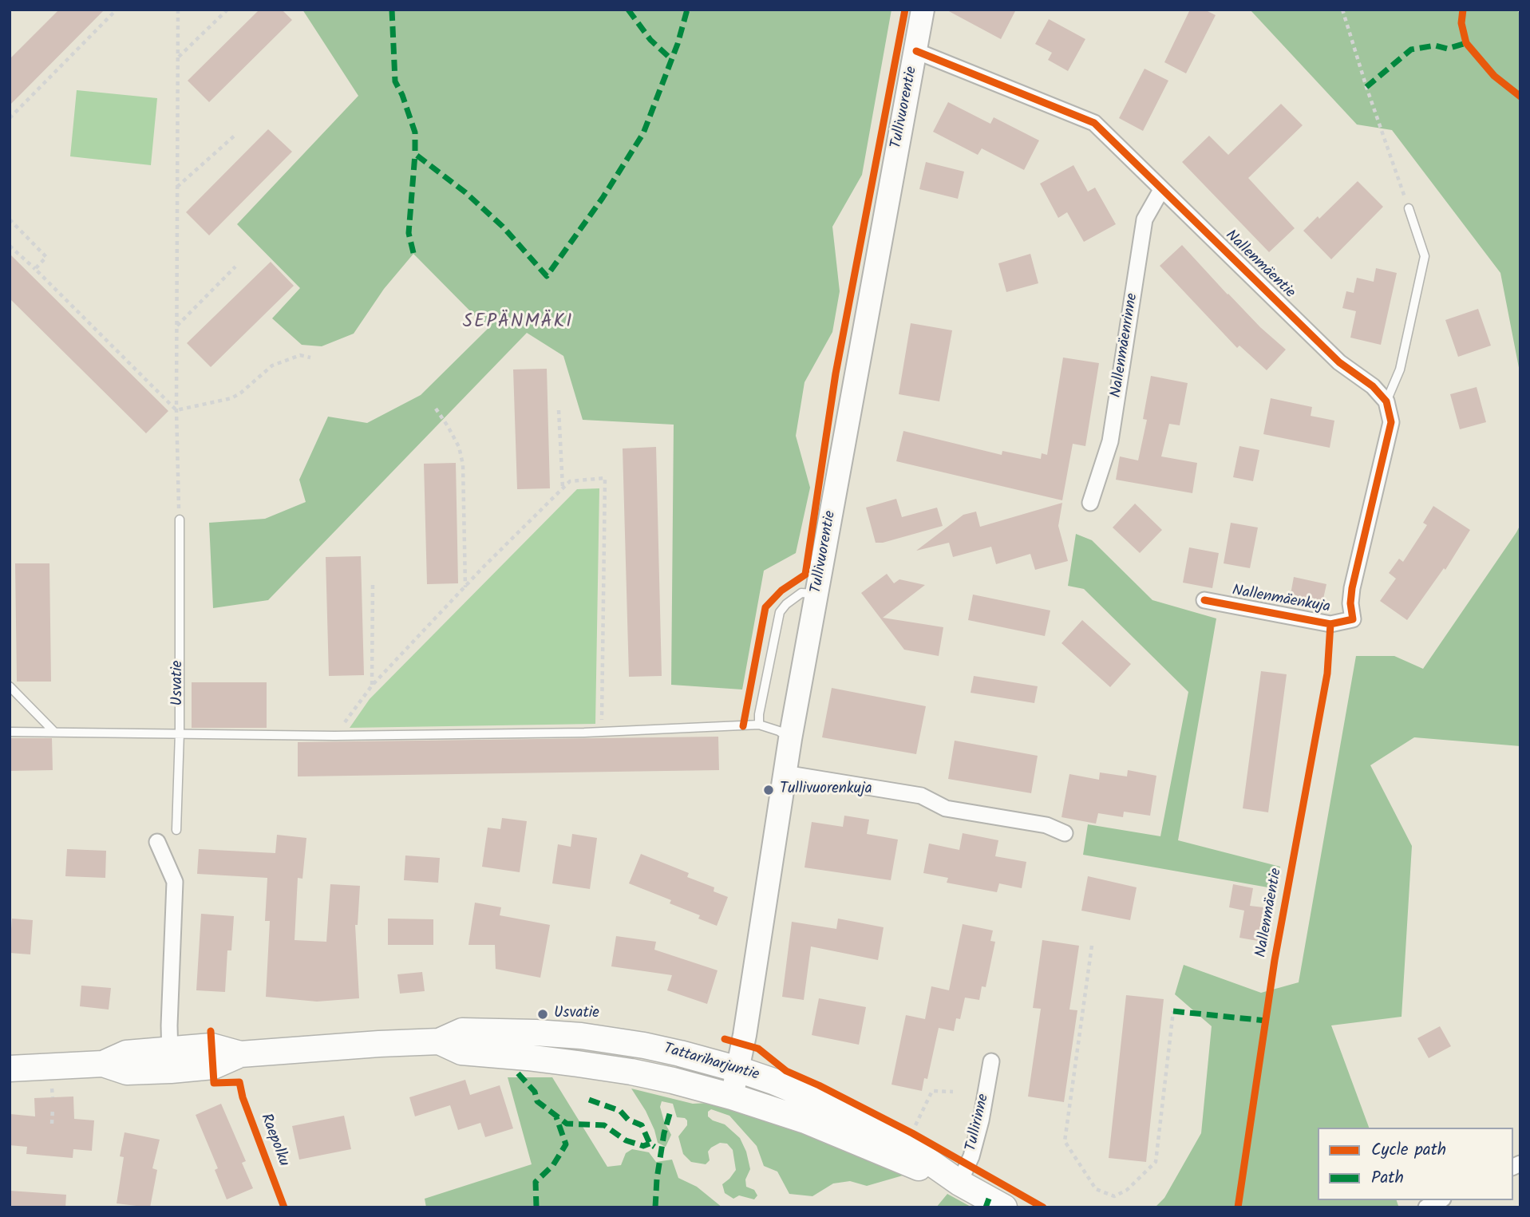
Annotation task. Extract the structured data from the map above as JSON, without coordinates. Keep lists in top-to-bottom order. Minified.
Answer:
{"streets":{"main road":["Tullivuorentie","Tattariharjuntie"],"street":["Nallenmäentie","Nallenmäenrinne","Nallenmäenkuja","Tullirinne"],"lane":["Usvatie"],"cycle path":["Raepolku"]},"crossings":[["Tullivuorentie","Nallenmäentie"],["Tullivuorentie","Tattariharjuntie"],["Nallenmäentie","Nallenmäenrinne"],["Nallenmäentie","Nallenmäenkuja"],["Tattariharjuntie","Tullirinne"]],"districts":["SEPÄNMÄKI"],"places":["Tullivuorenkuja","Usvatie"],"legend":["Cycle path","Path"]}
